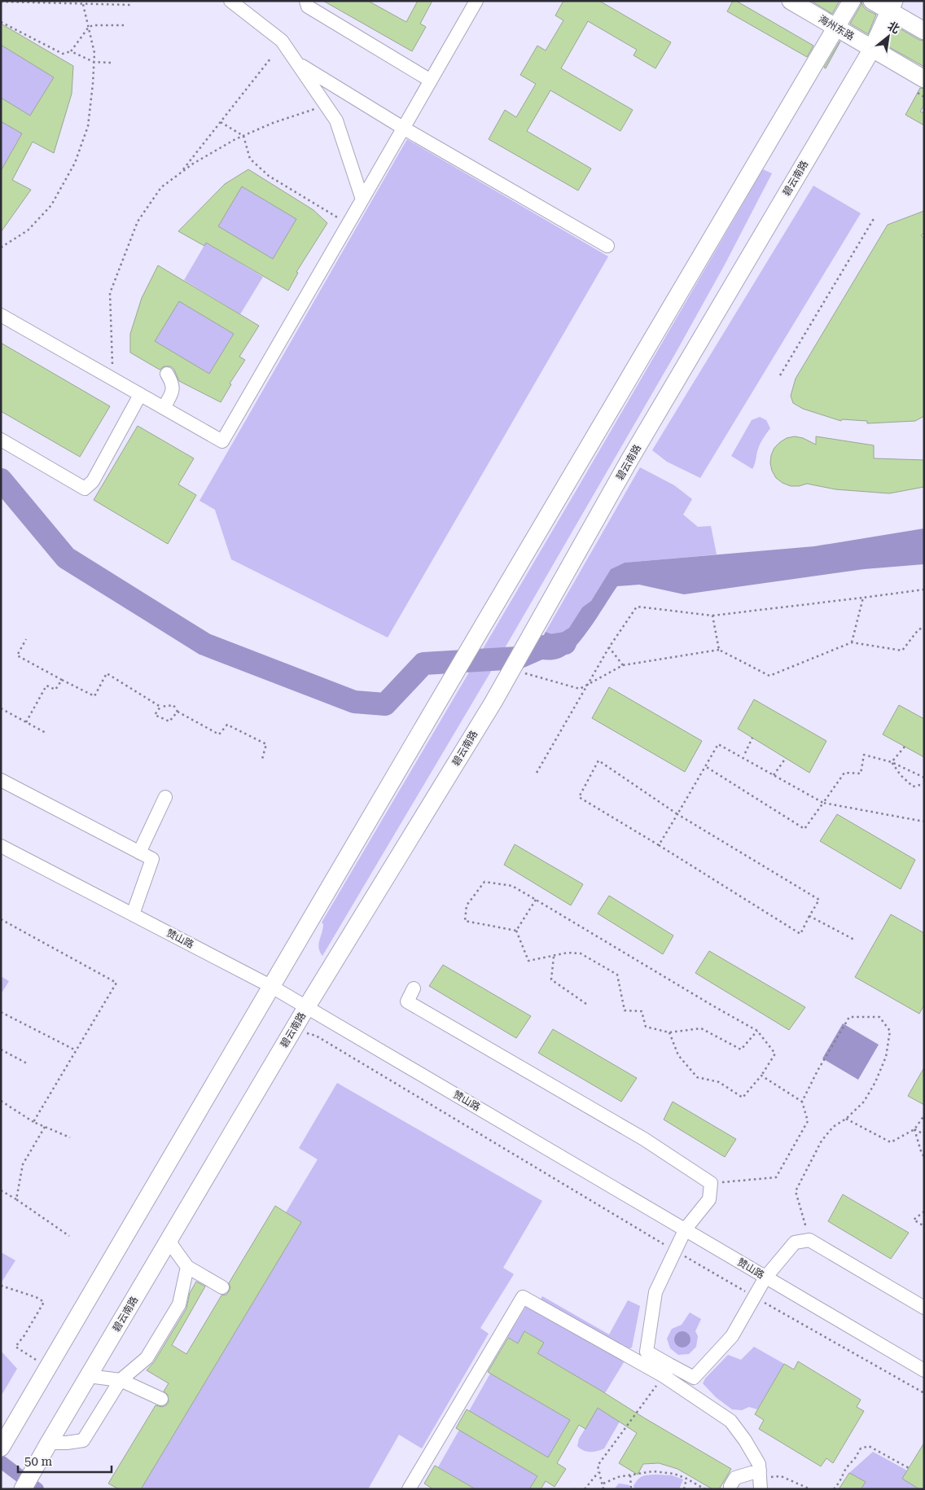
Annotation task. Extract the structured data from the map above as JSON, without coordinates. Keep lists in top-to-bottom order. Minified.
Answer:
{"streets":{"main road":["海州东路","碧云南路"],"street":["赞山路"]},"crossings":[["海州东路","碧云南路"],["碧云南路","赞山路"]],"scale_bar":"50 m","north":"top right"}
